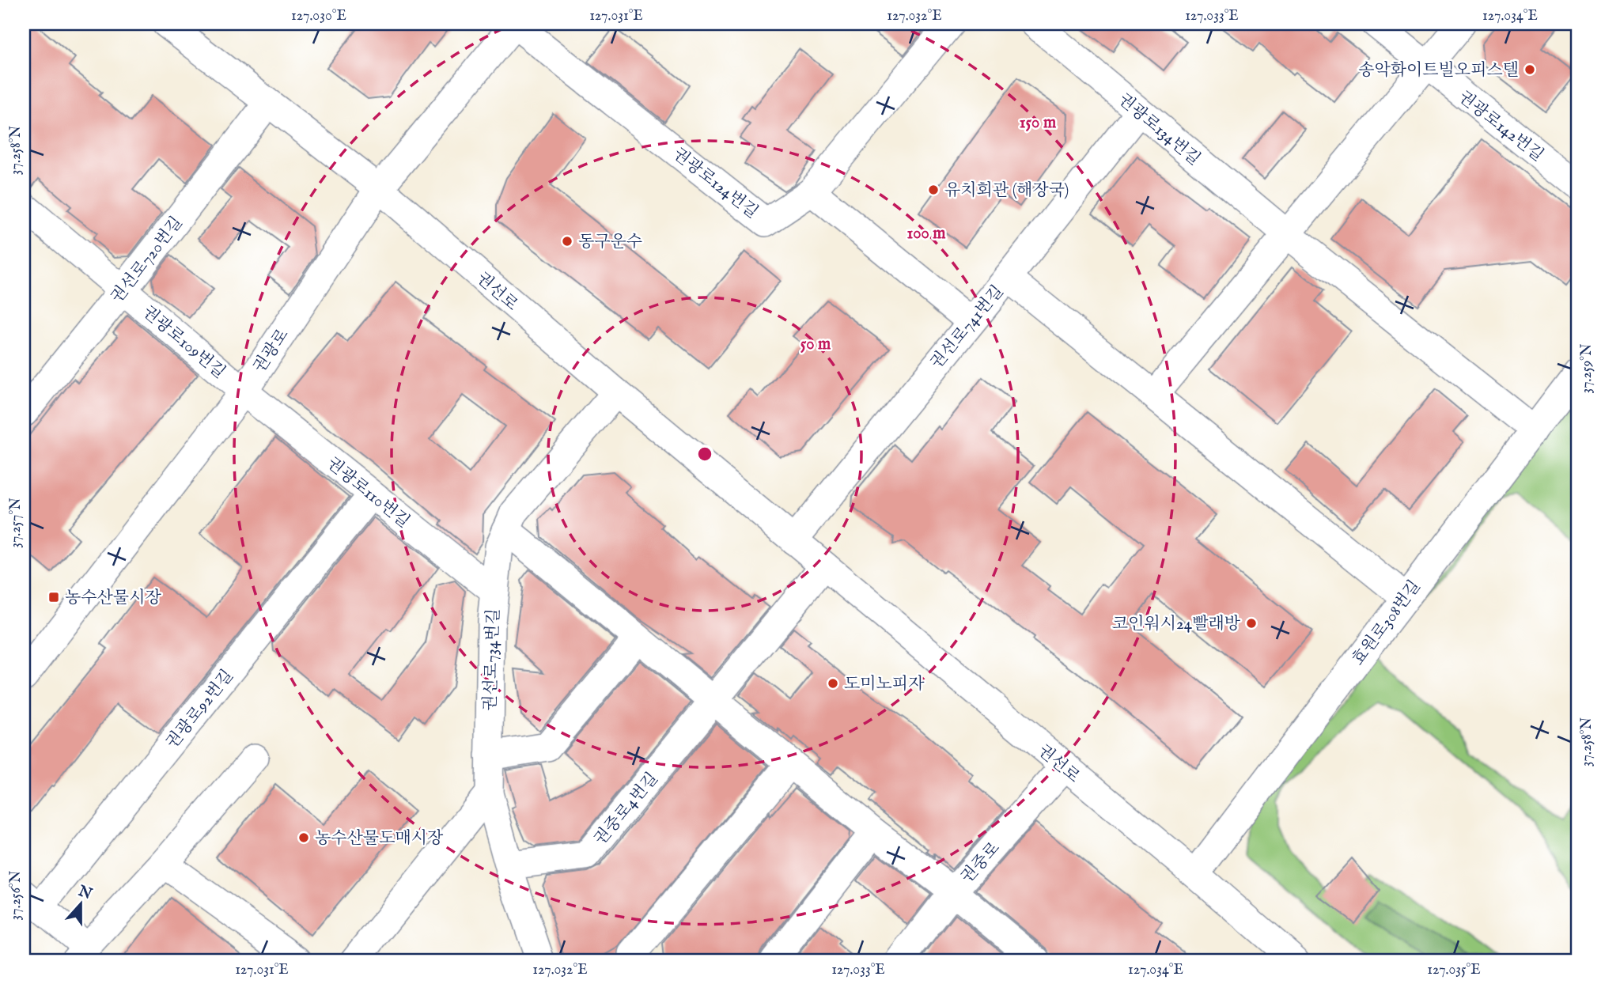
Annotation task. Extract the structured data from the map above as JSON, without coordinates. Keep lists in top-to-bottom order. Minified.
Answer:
{"streets":{"street":["권광로142번길","권광로134번길","권광로124번길","권선로720번길","권선로","권선로741번길","권광로109번길","권광로","권광로110번길","효원로308번길","권선로734번길","권광로92번길","권중로4번길","권중로"]},"crossings":[["권광로134번길","권선로741번길"],["권광로134번길","효원로308번길"],["권광로124번길","권광로"],["권선로720번길","권선로"],["권선로720번길","권광로109번길"],["권선로","권선로741번길"],["권선로","권광로"],["권선로","효원로308번길"],["권선로","권선로734번길"],["권선로","권중로"],["권광로109번길","권광로"],["권광로109번길","권광로110번길"],["권광로","권광로110번길"],["권광로110번길","권선로734번길"],["권광로110번길","권광로92번길"],["권선로734번길","권중로4번길"]],"places":{"other":["송악화이트빌오피스텔","유치회관 (해장국)","동구운수","코인워시24빨래방","도미노피자","농수산물도매시장"],"transit":["농수산물시장"]},"north":"top","coordinates":["127.030°E","127.031°E","127.032°E","127.033°E","127.034°E","37.258°N","37.259°N","37.257°N","37.256°N","127.035°E"],"rings":["150 m","100 m","50 m"]}
